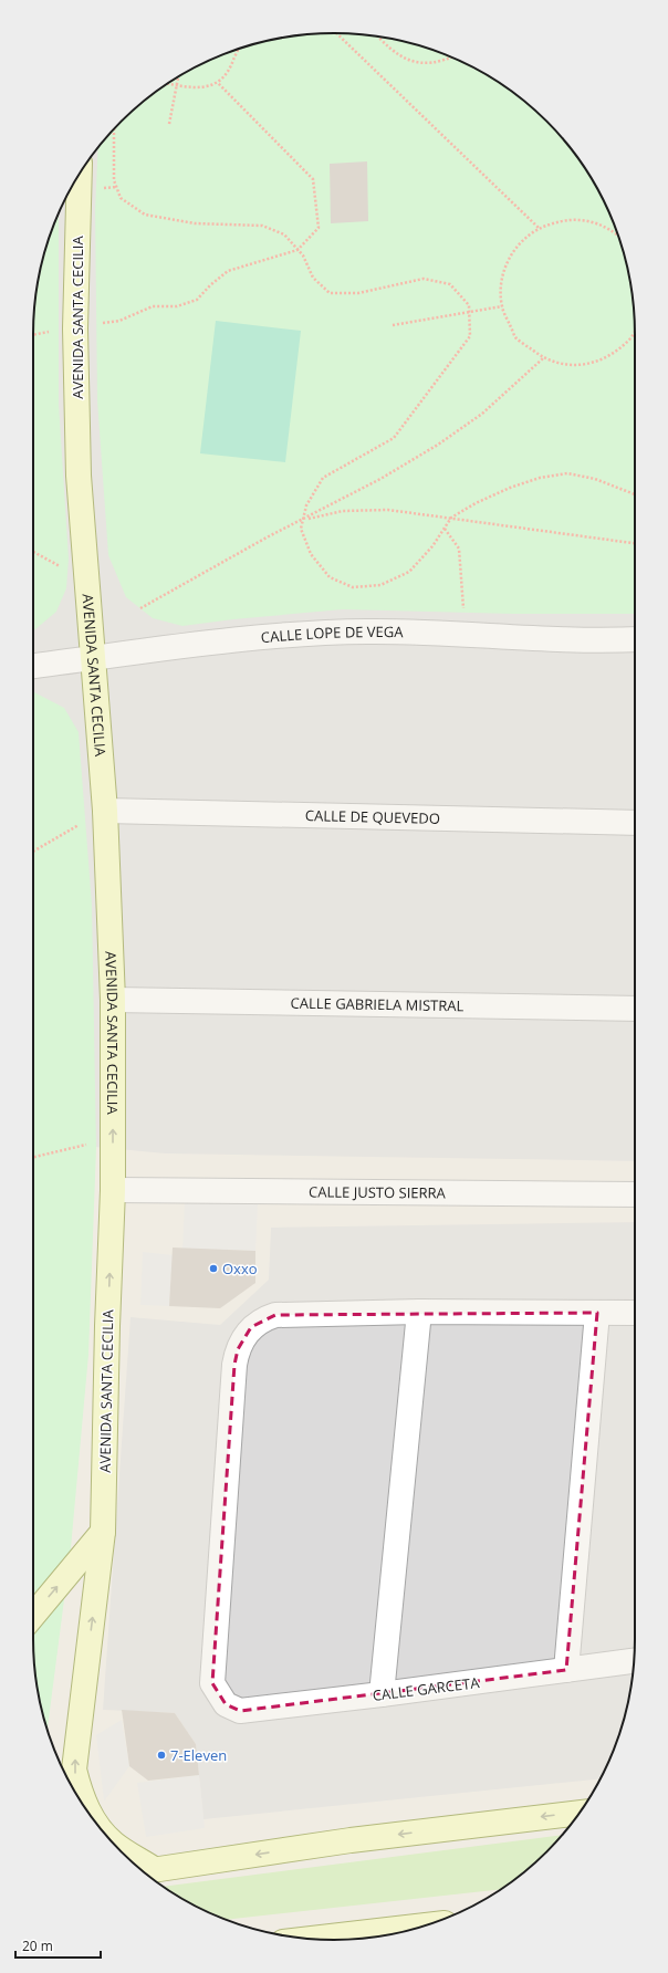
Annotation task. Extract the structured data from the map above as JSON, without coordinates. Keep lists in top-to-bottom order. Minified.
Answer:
{"streets":{"street":["AVENIDA SANTA CECILIA","CALLE LOPE DE VEGA","CALLE DE QUEVEDO","CALLE GABRIELA MISTRAL","CALLE JUSTO SIERRA","CALLE GARCETA"]},"crossings":[["AVENIDA SANTA CECILIA","CALLE LOPE DE VEGA"],["AVENIDA SANTA CECILIA","CALLE DE QUEVEDO"],["AVENIDA SANTA CECILIA","CALLE GABRIELA MISTRAL"],["AVENIDA SANTA CECILIA","CALLE JUSTO SIERRA"]],"one_way":["AVENIDA SANTA CECILIA"],"places":["Oxxo","7-Eleven"],"scale_bar":"20 m"}
